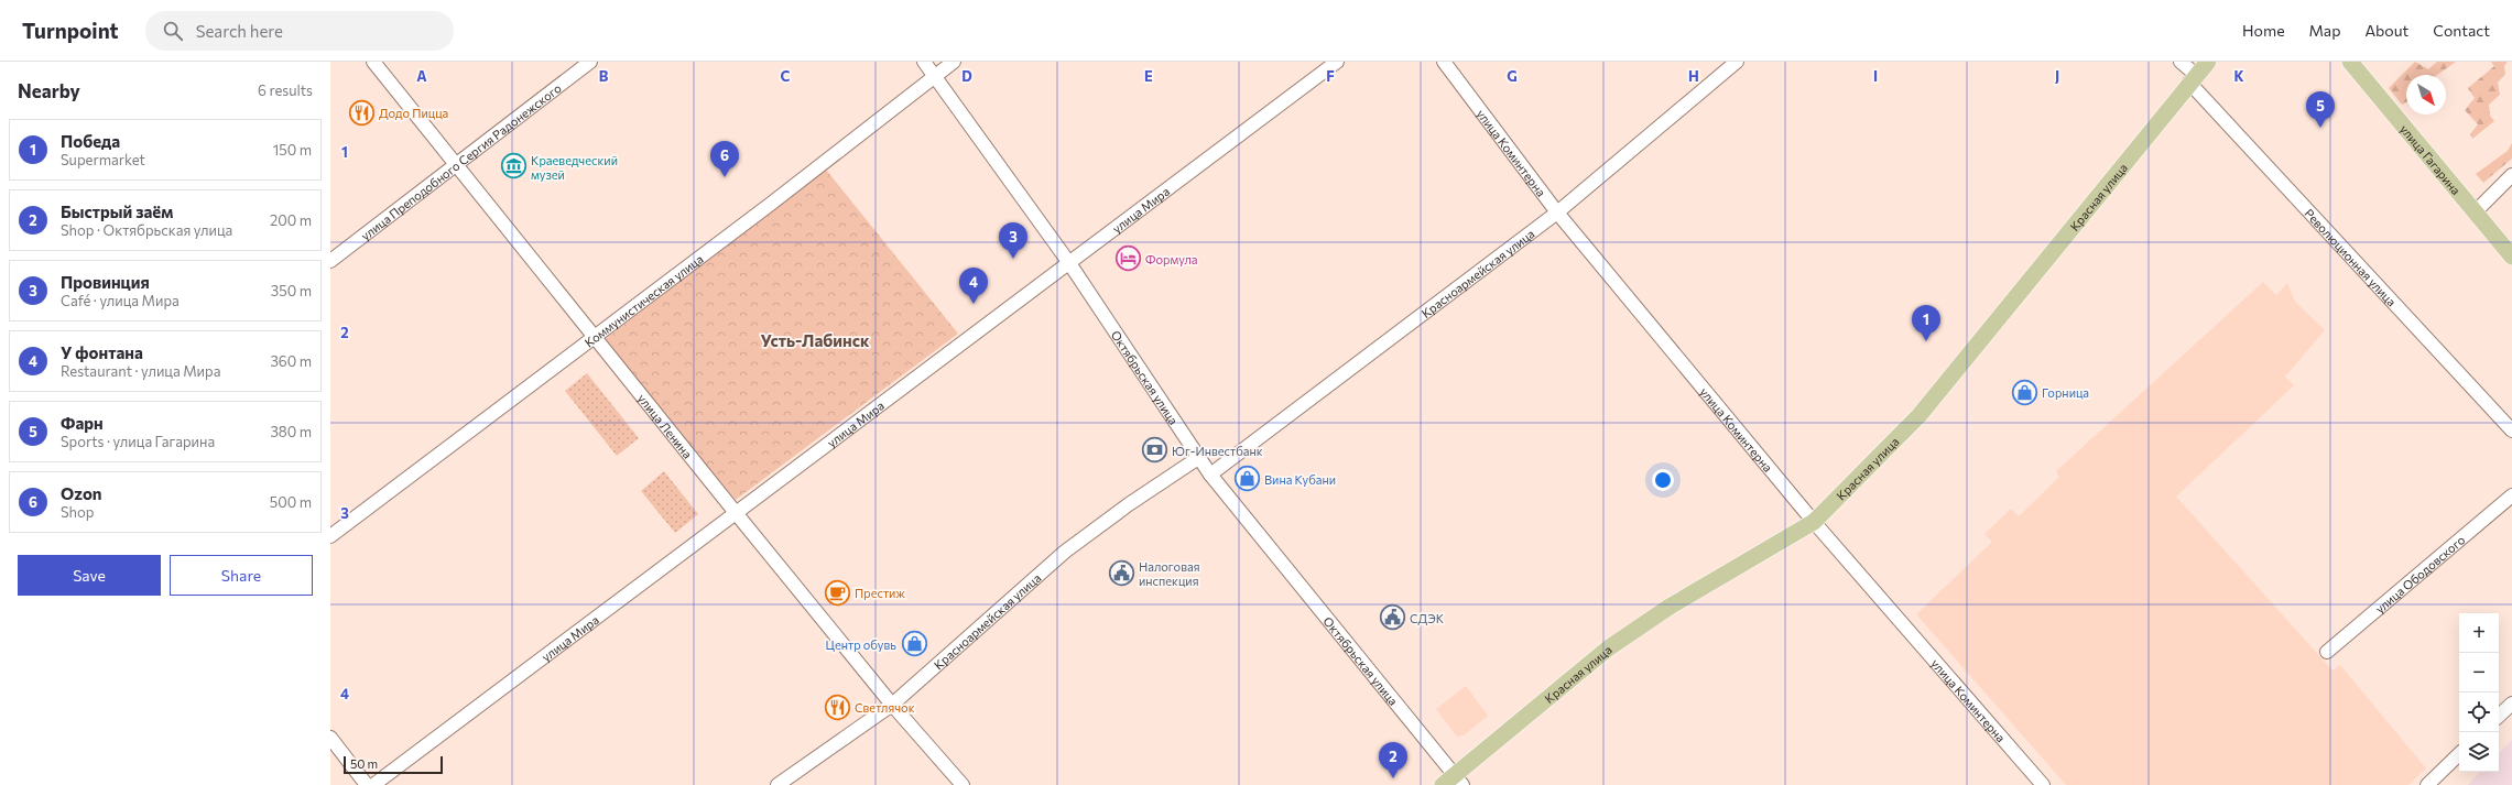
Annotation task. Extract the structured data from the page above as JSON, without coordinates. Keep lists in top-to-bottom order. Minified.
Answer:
{"streets":{"main road":["улица Гагарина","Красная улица"],"street":["улица Коминтерна","улица Преподобного Сергия Радонежского","улица Мира","Революционная улица","Красноармейская улица","Коммунистическая улица","Октябрьская улица","улица Ленина","улица Ободовского"]},"crossings":[["улица Коминтерна","Красная улица"],["улица Коминтерна","Красноармейская улица"],["улица Преподобного Сергия Радонежского","улица Ленина"],["Красная улица","Революционная улица"],["Красная улица","Октябрьская улица"],["улица Мира","Октябрьская улица"],["улица Мира","улица Ленина"],["Красноармейская улица","Октябрьская улица"],["Красноармейская улица","улица Ленина"],["Коммунистическая улица","Октябрьская улица"],["Коммунистическая улица","улица Ленина"]],"districts":["Усть-Лабинск"],"places":{"restaurant":["Додо Пицца","Светлячок"],"museum":["Краеведческий музей"],"hotel":["Формула"],"shop":["Горница","Вина Кубани","Центр обувь"],"bank":["Юг-Инвестбанк"],"public building":["Налоговая инспекция","СДЭК"],"cafe":["Престиж"]},"scale_bar":"50 m","north":"bottom right","page":{"header":"Turnpoint","search":"Search here","nav":["Home","Map","About","Contact"],"heading":["Nearby","6 results"],"pins":["5","6","3","4","1","2"],"list":[{"mark":"1","name":"Победа","note":"Supermarket","value":"150 m"},{"mark":"2","name":"Быстрый заём","note":"Shop · Октябрьская улица","value":"200 m"},{"mark":"3","name":"Провинция","note":"Café · улица Мира","value":"350 m"},{"mark":"4","name":"У фонтана","note":"Restaurant · улица Мира","value":"360 m"},{"mark":"5","name":"Фарн","note":"Sports · улица Гагарина","value":"380 m"},{"mark":"6","name":"Ozon","note":"Shop","value":"500 m"}],"buttons":["Save","Share"],"map_buttons":["+","−"],"scale":"50 m"},"grid":{"columns":["A","B","C","D","E","F","G","H","I","J","K"],"rows":["1","2","3","4"]}}
